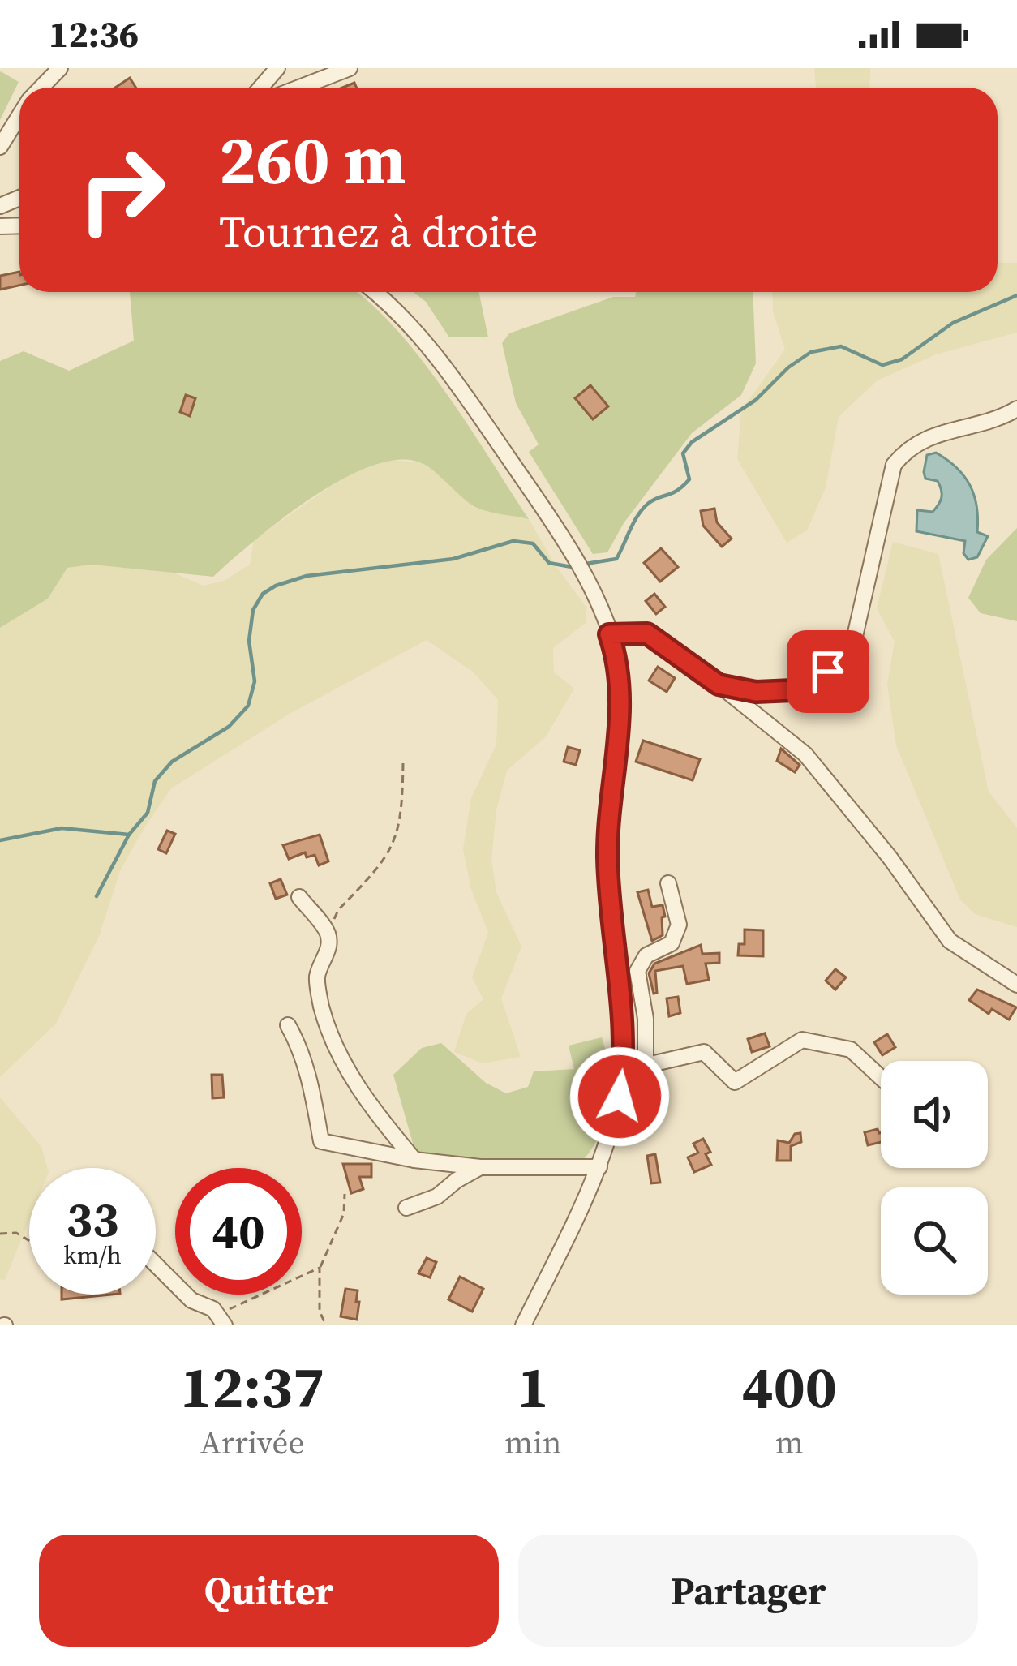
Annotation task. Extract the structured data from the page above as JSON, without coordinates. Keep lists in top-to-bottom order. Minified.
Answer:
{"page":{"status":"12:36","turn":["260 m","Tournez à droite"],"speed":"33 km/h","limit":"40","eta":["12:37","Arrivée","1","min","400","m"],"buttons":["Quitter","Partager"]}}
